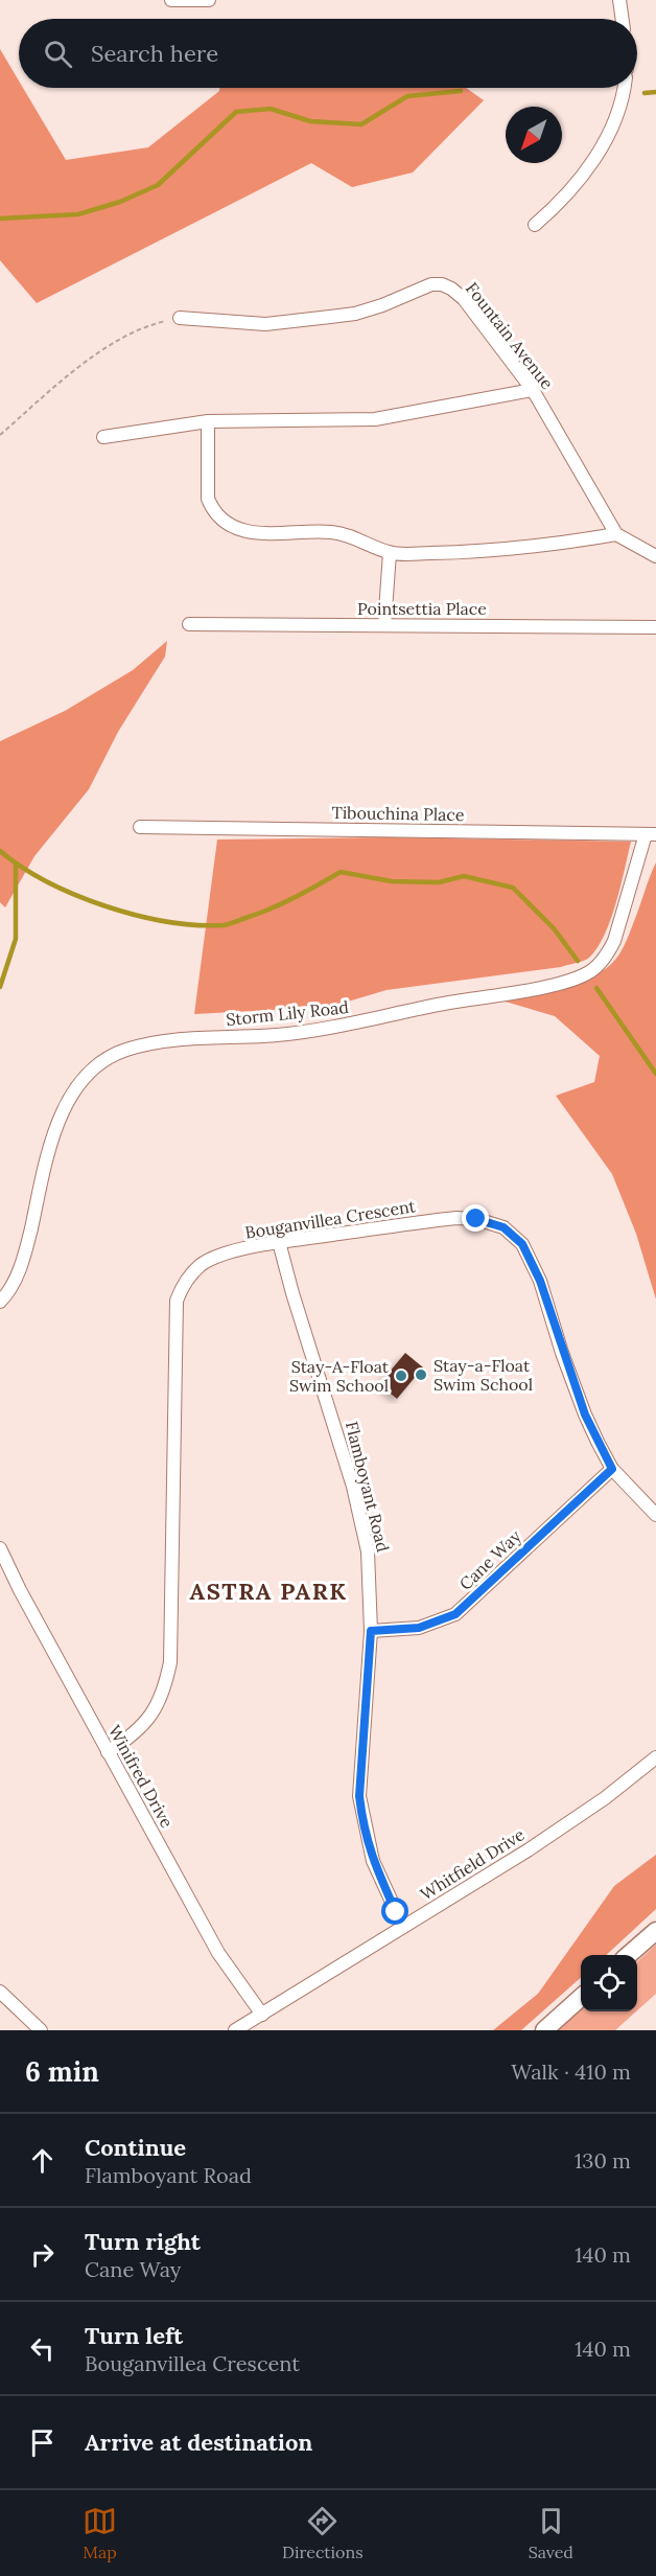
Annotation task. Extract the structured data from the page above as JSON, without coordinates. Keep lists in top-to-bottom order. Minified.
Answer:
{"streets":{"street":["Fountain Avenue","Pointsettia Place","Tibouchina Place","Storm Lily Road","Bouganvillea Crescent","Flamboyant Road","Cane Way","Winifred Drive","Whitfield Drive"]},"crossings":[["Tibouchina Place","Storm Lily Road"],["Bouganvillea Crescent","Flamboyant Road"],["Bouganvillea Crescent","Cane Way"],["Bouganvillea Crescent","Winifred Drive"],["Flamboyant Road","Cane Way"],["Flamboyant Road","Whitfield Drive"],["Winifred Drive","Whitfield Drive"]],"districts":["ASTRA PARK"],"places":["Stay-a-Float Swim School","Stay-A-Float Swim School"],"north":"bottom left","page":{"search":"Search here","heading":["6 min","Walk · 410 m"],"list":[["Continue","Flamboyant Road","130 m"],["Turn right","Cane Way","140 m"],["Turn left","Bouganvillea Crescent","140 m"],"Arrive at destination"],"nav":["Map","Directions","Saved"]}}
